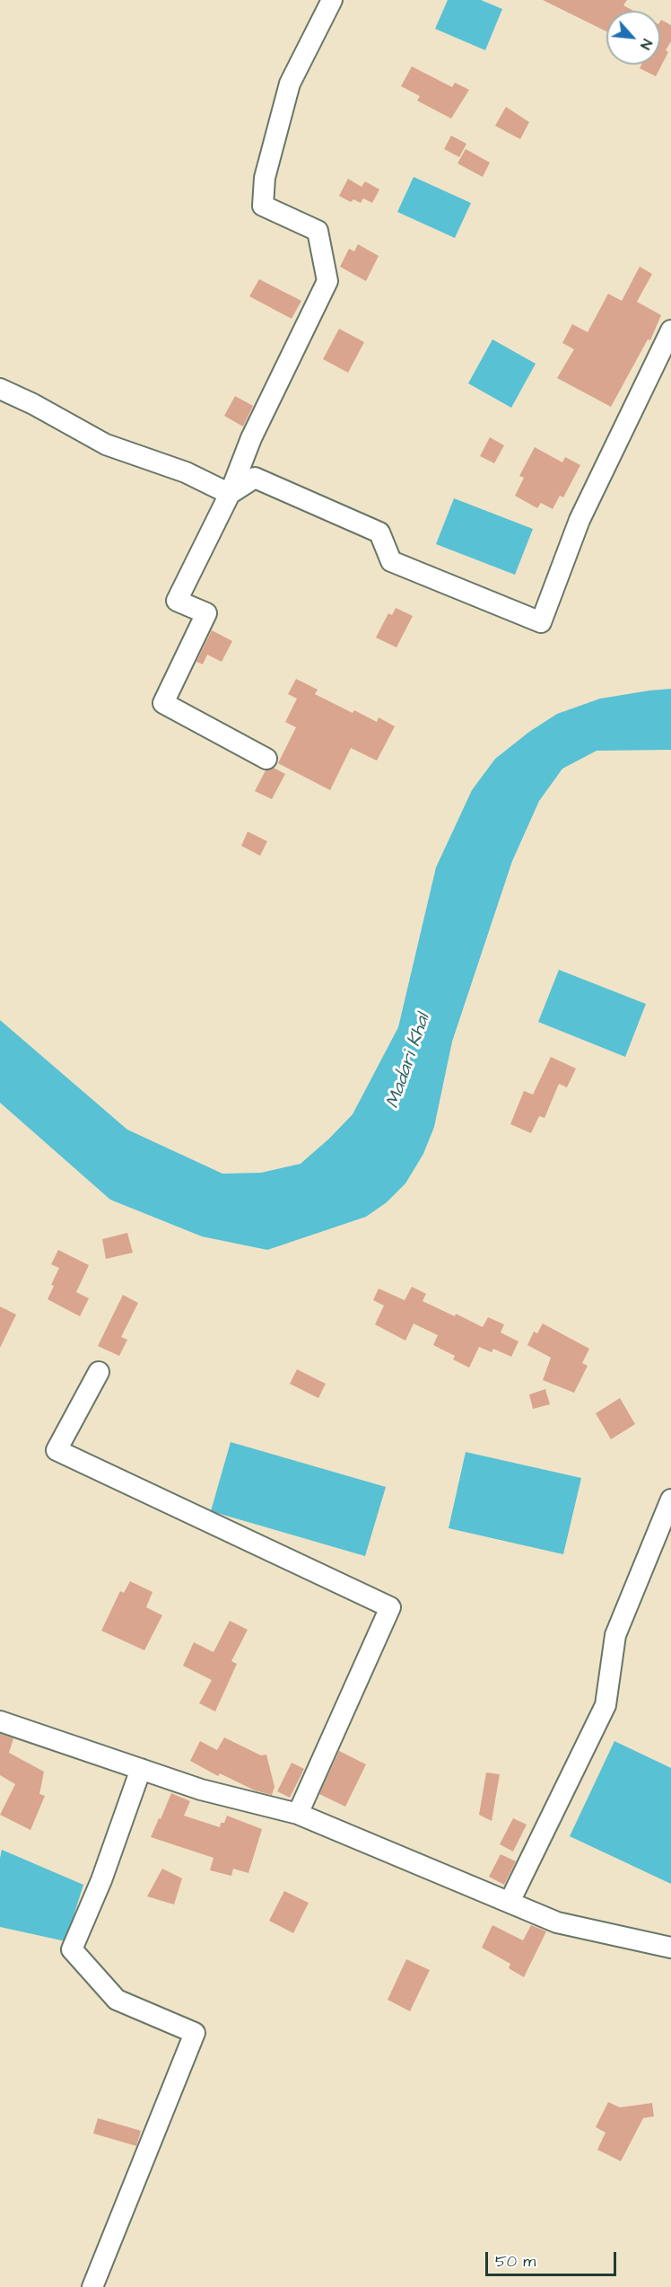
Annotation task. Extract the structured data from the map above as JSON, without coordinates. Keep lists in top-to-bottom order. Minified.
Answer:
{"water":["Madari Khal"],"scale_bar":"50 m","north":"bottom right"}
